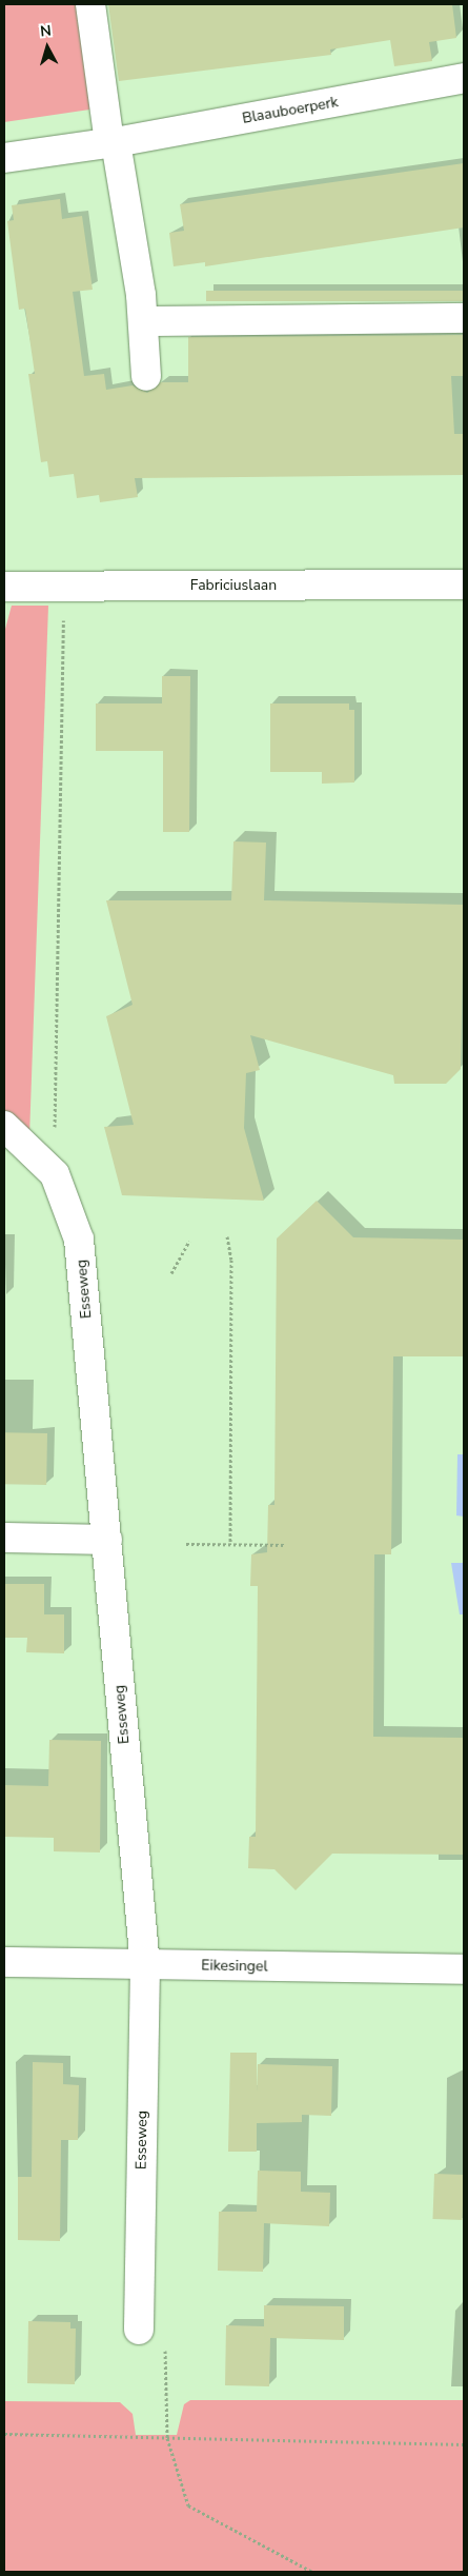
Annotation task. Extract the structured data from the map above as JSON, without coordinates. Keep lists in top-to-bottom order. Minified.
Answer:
{"streets":{"street":["Blaauboerperk","Fabriciuslaan","Esseweg","Eikesingel"]},"crossings":[["Esseweg","Eikesingel"]],"north":"top"}
